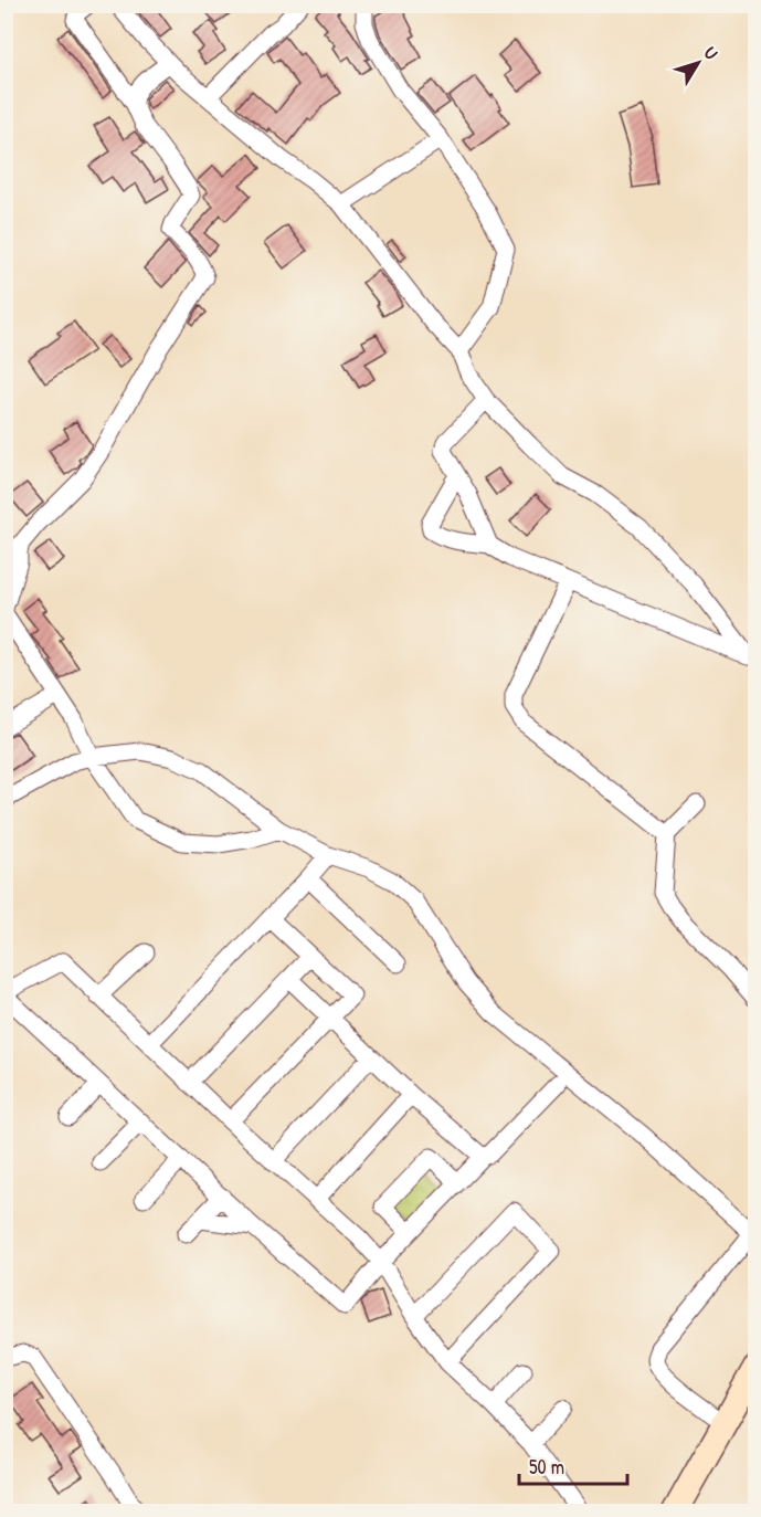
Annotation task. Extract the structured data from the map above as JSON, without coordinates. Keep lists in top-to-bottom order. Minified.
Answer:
{"scale_bar":"50 m","north":"top right"}
